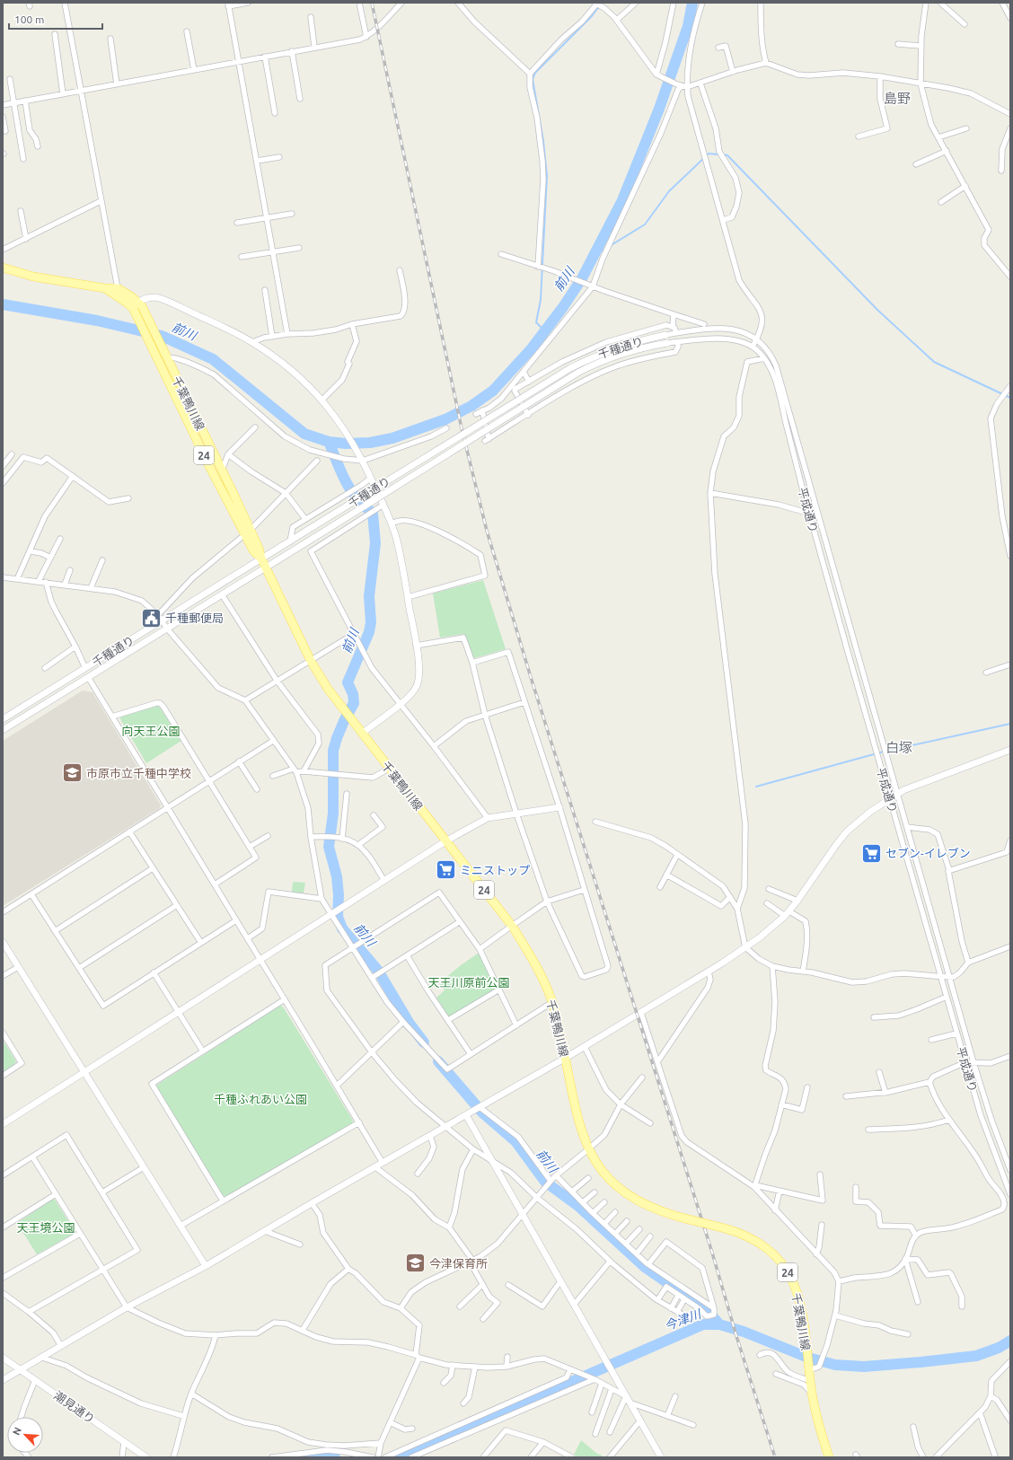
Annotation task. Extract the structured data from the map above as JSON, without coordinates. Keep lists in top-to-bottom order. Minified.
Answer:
{"streets":{"main road":["千葉鴨川線","24"],"street":["千種通り","平成通り","潮見通り"]},"crossings":[["千種通り","千葉鴨川線"],["千種通り","平成通り"]],"districts":["島野","白塚"],"water":["前川","今津川"],"parks":["向天王公園","天王川原前公園","千種ふれあい公園","天王境公園"],"places":{"public building":["千種郵便局"],"school or university":["市原市立千種中学校","今津保育所"],"supermarket":["セブン-イレブン","ミニストップ"]},"scale_bar":"100 m","north":"top left"}
